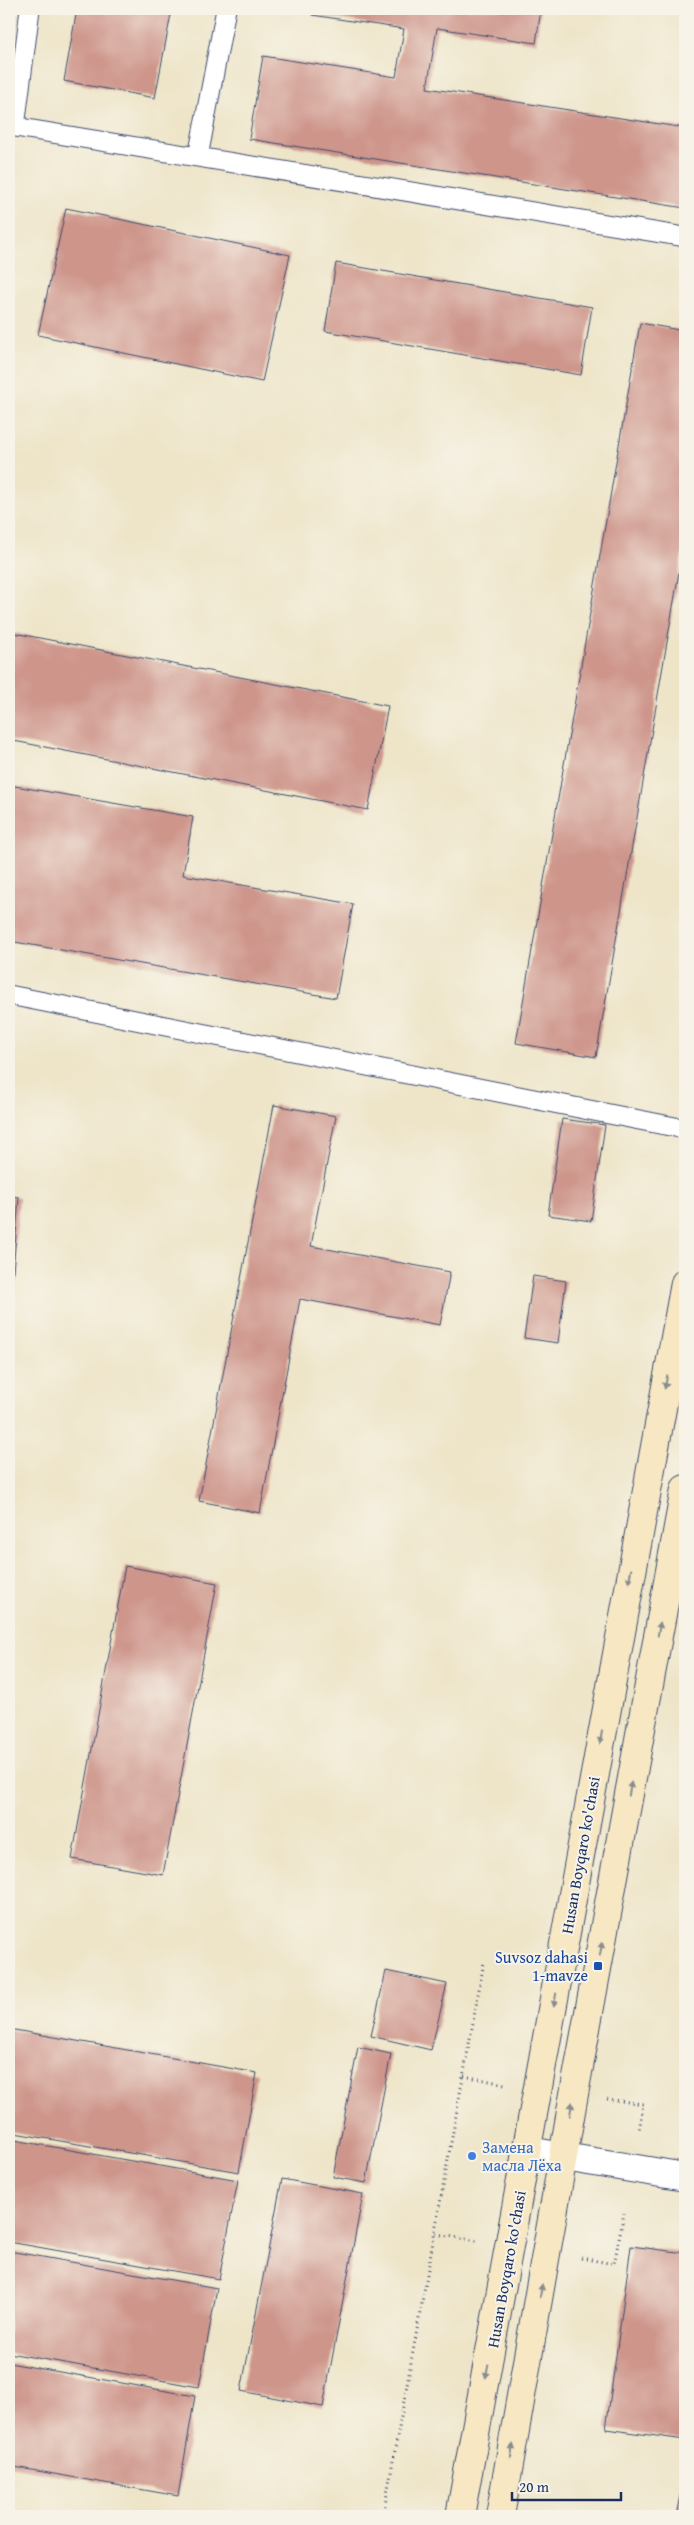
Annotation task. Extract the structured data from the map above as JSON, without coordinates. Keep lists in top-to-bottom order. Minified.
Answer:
{"streets":{"main road":["Husan Boyqaro ko'chasi"]},"places":{"transit":["Suvsoz dahasi 1-mavze"],"other":["Замена масла Лёха"]},"scale_bar":"20 m"}
